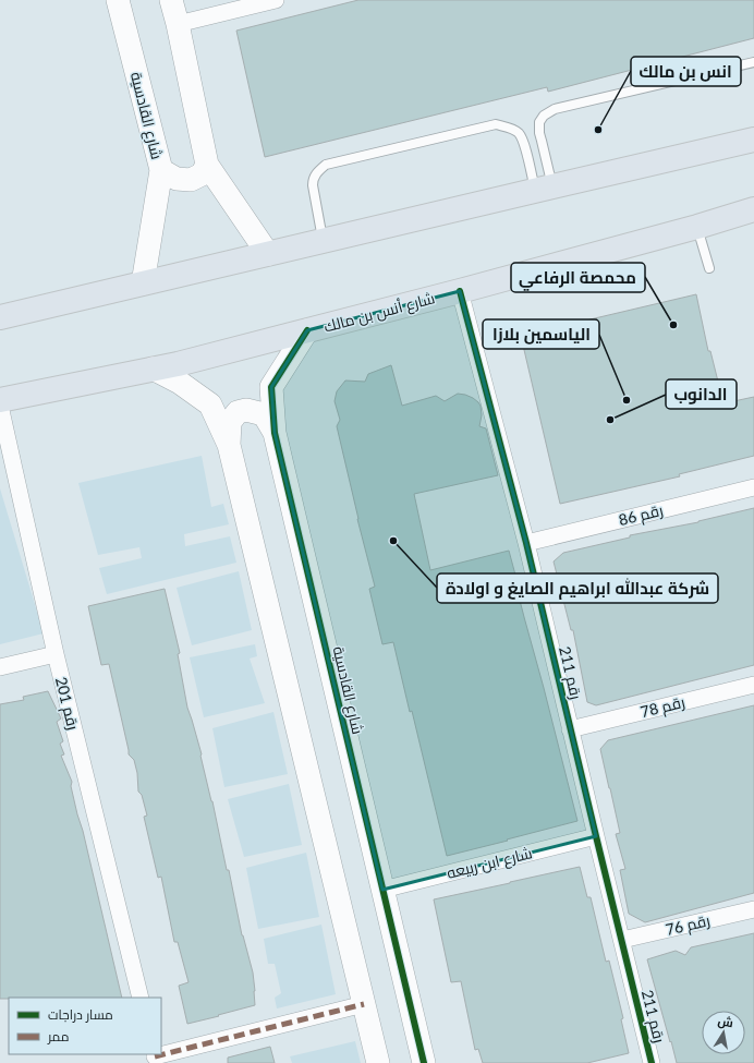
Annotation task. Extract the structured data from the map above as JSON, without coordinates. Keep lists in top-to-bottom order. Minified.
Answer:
{"streets":{"main road":["شارع أنس بن مالك"],"street":["شارع القادسية","رقم 86","رقم 211","رقم 201","رقم 78","شارع ابن ربيعه","رقم 76"]},"crossings":[["شارع القادسية","شارع أنس بن مالك"],["شارع القادسية","شارع ابن ربيعه"],["شارع أنس بن مالك","رقم 211"],["رقم 86","رقم 211"],["رقم 211","رقم 78"],["رقم 211","شارع ابن ربيعه"],["رقم 211","رقم 76"]],"places":["انس بن مالك","محمصة الرفاعي","الياسمين بلازا","الدانوب","شركة عبدالله ابراهيم الصايغ و اولادة"],"legend":["مسار دراجات","ممر"],"north":"top"}
